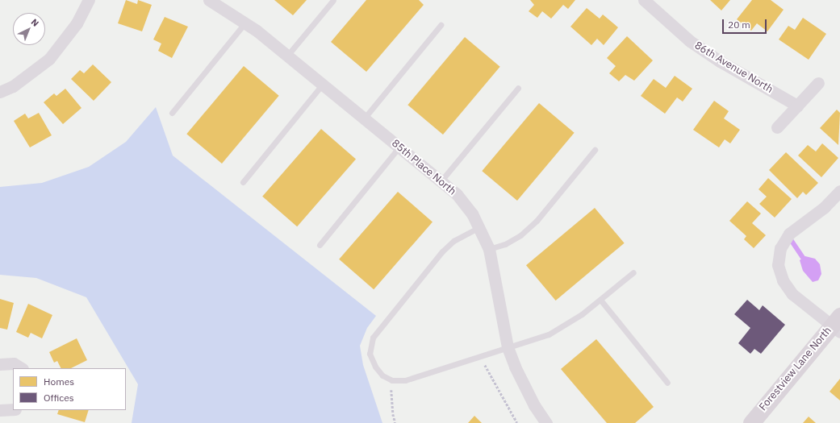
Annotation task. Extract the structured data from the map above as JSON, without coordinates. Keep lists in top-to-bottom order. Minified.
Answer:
{"streets":{"street":["86th Avenue North","85th Place North","Forestview Lane North"]},"legend":["Homes","Offices"],"scale_bar":"20 m","north":"top right"}
